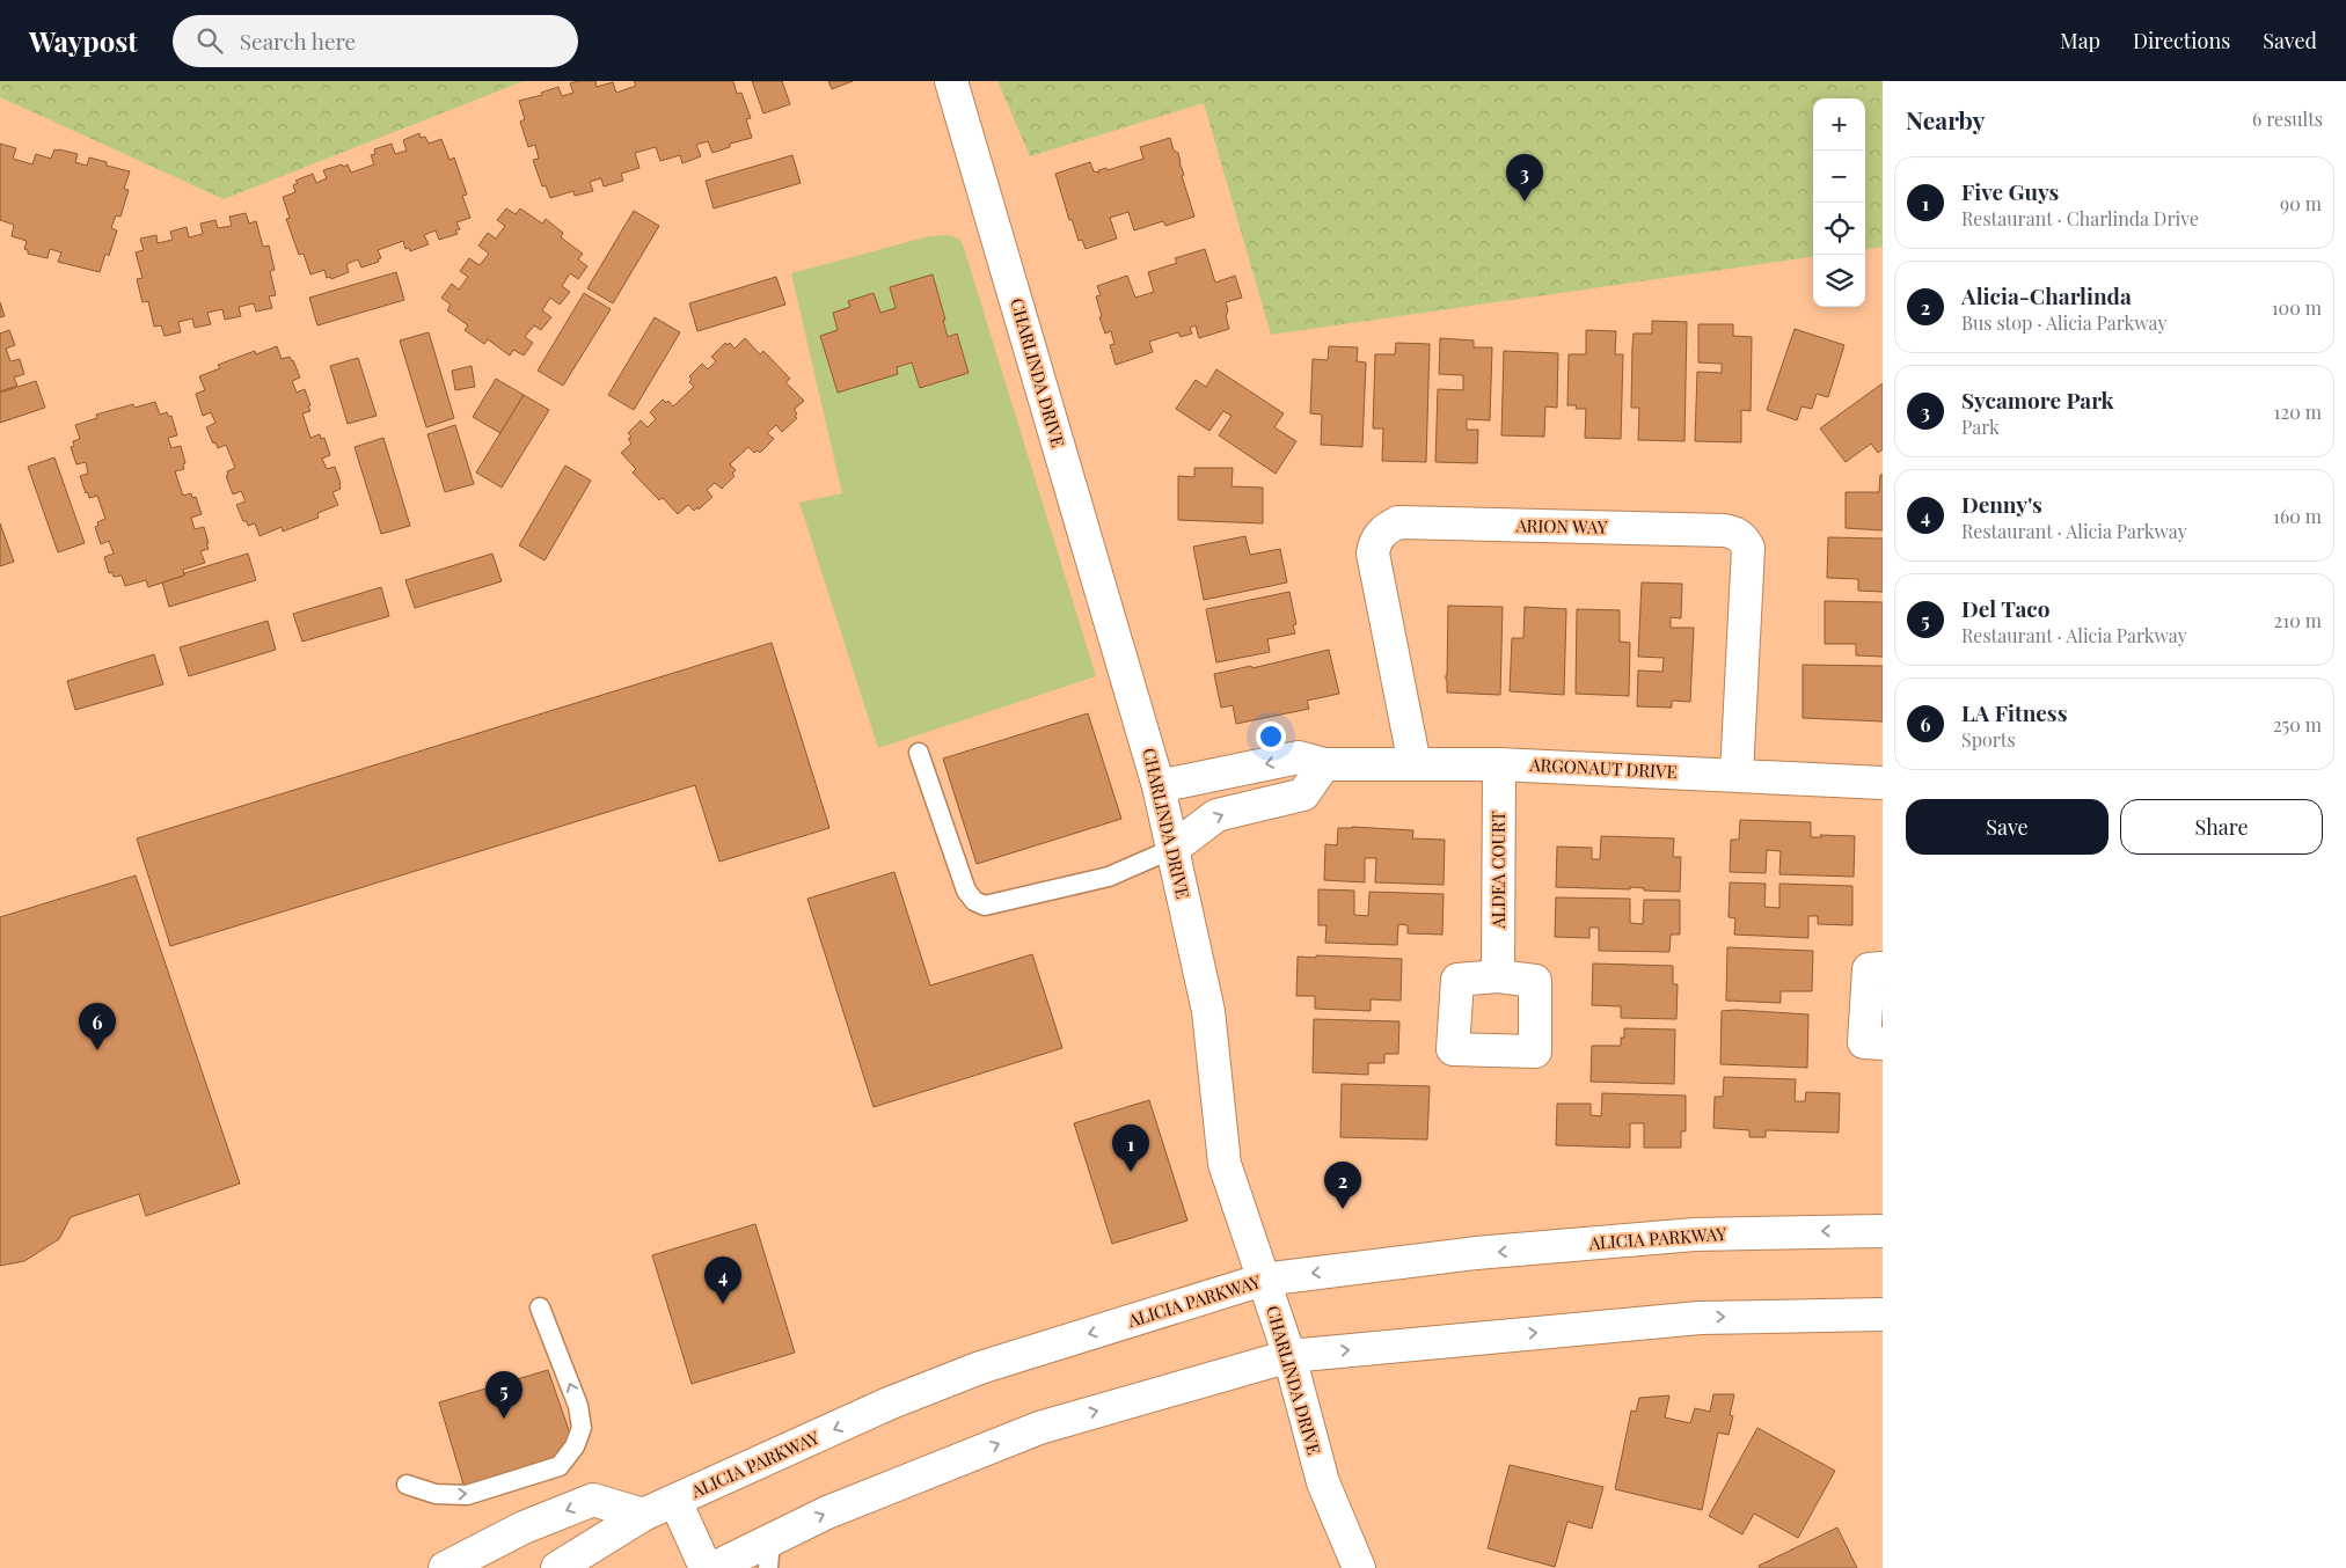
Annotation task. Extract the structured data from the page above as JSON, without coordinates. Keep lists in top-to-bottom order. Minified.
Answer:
{"streets":{"main road":["CHARLINDA DRIVE","ARION WAY","ARGONAUT DRIVE","ALDEA COURT","ALICIA PARKWAY"]},"crossings":[["CHARLINDA DRIVE","ARGONAUT DRIVE"],["CHARLINDA DRIVE","ALICIA PARKWAY"],["ARION WAY","ARGONAUT DRIVE"],["ARGONAUT DRIVE","ALDEA COURT"]],"page":{"header":"Waypost","search":"Search here","nav":["Map","Directions","Saved"],"heading":["Nearby","6 results"],"map_buttons":["+","−"],"pins":["3","6","1","2","4","5"],"list":[{"mark":"1","name":"Five Guys","note":"Restaurant · Charlinda Drive","value":"90 m"},{"mark":"2","name":"Alicia-Charlinda","note":"Bus stop · Alicia Parkway","value":"100 m"},{"mark":"3","name":"Sycamore Park","note":"Park","value":"120 m"},{"mark":"4","name":"Denny's","note":"Restaurant · Alicia Parkway","value":"160 m"},{"mark":"5","name":"Del Taco","note":"Restaurant · Alicia Parkway","value":"210 m"},{"mark":"6","name":"LA Fitness","note":"Sports","value":"250 m"}],"buttons":["Save","Share"]}}
